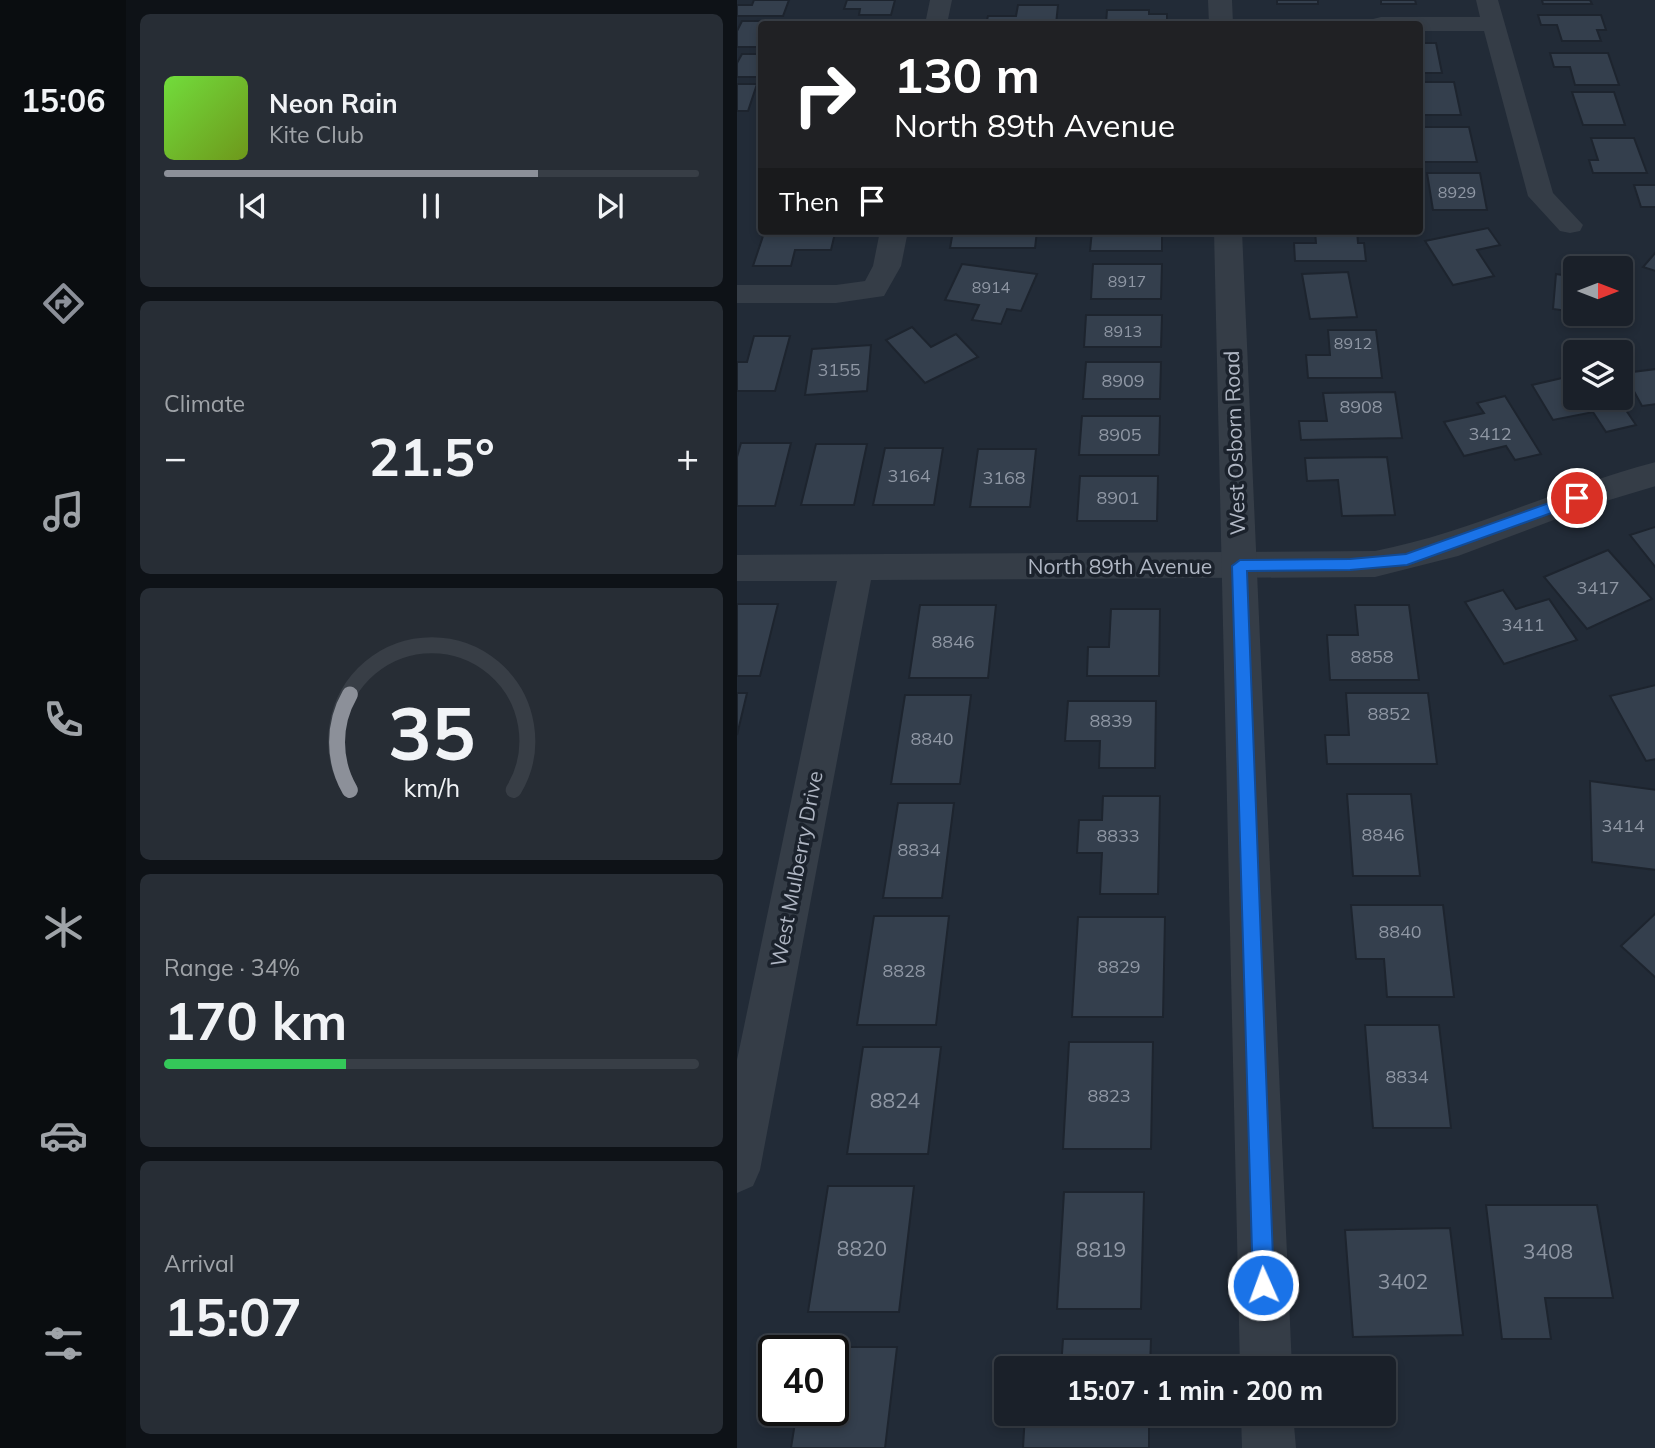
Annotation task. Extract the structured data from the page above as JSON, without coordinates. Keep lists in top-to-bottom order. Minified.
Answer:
{"streets":{"street":["West Osborn Road","North 89th Avenue","West Mulberry Drive"]},"crossings":[["West Osborn Road","North 89th Avenue"],["North 89th Avenue","West Mulberry Drive"]],"house_numbers":["8929","8917","8914","8913","8912","3155","8909","8908","3412","8905","3164","3168","8901","3417","3411","8846","8858","8852","8839","8840","3414","8846","8833","8834","8840","8829","8828","8834","8823","8824","8820","8819","3408","3402"],"north":"right","page":{"tabs":"15:06","turn":["130 m","North 89th Avenue"],"song":["Neon Rain","Kite Club"],"then":"Then","tile":["Climate",["Range · 34%","170 km"],["Arrival","15:07"]],"heat":["−","21.5°","+"],"limit":"40","trip":"15:07 · 1 min · 200 m","gauge":["35","km/h"]}}
